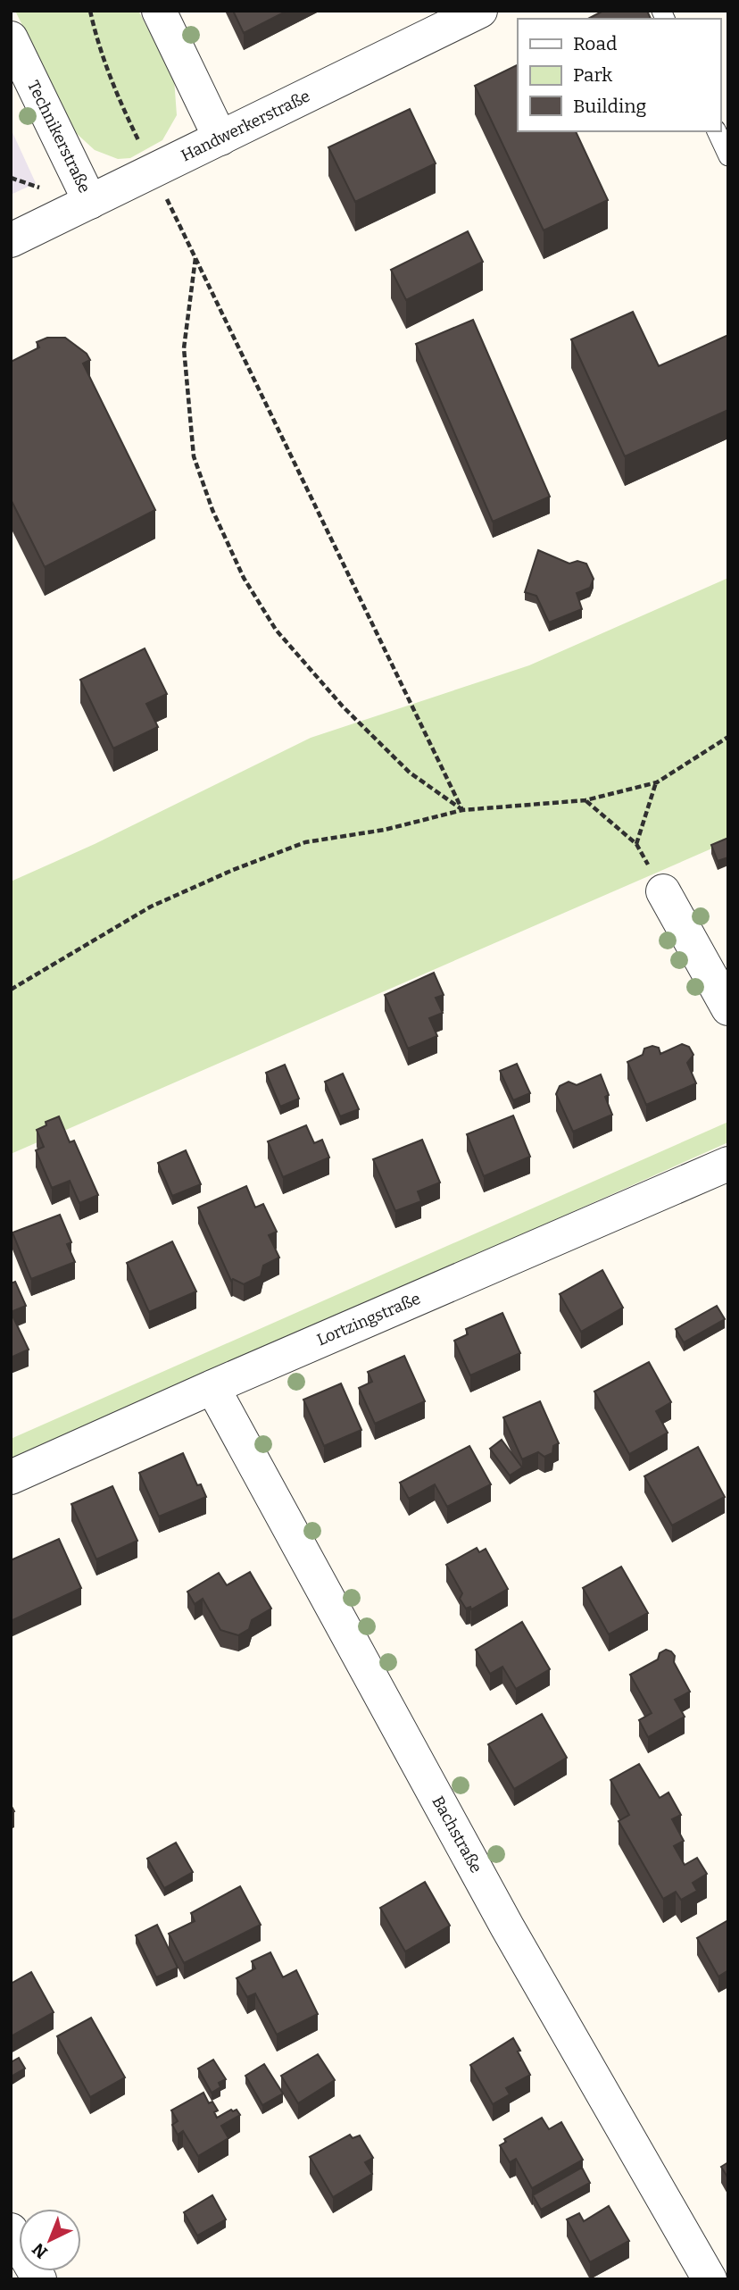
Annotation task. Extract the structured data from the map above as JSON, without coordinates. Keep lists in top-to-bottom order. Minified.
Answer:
{"streets":{"street":["Handwerkerstraße","Technikerstraße","Lortzingstraße","Bachstraße"]},"crossings":[["Handwerkerstraße","Technikerstraße"],["Lortzingstraße","Bachstraße"]],"legend":["Road","Park","Building"],"north":"bottom left"}
